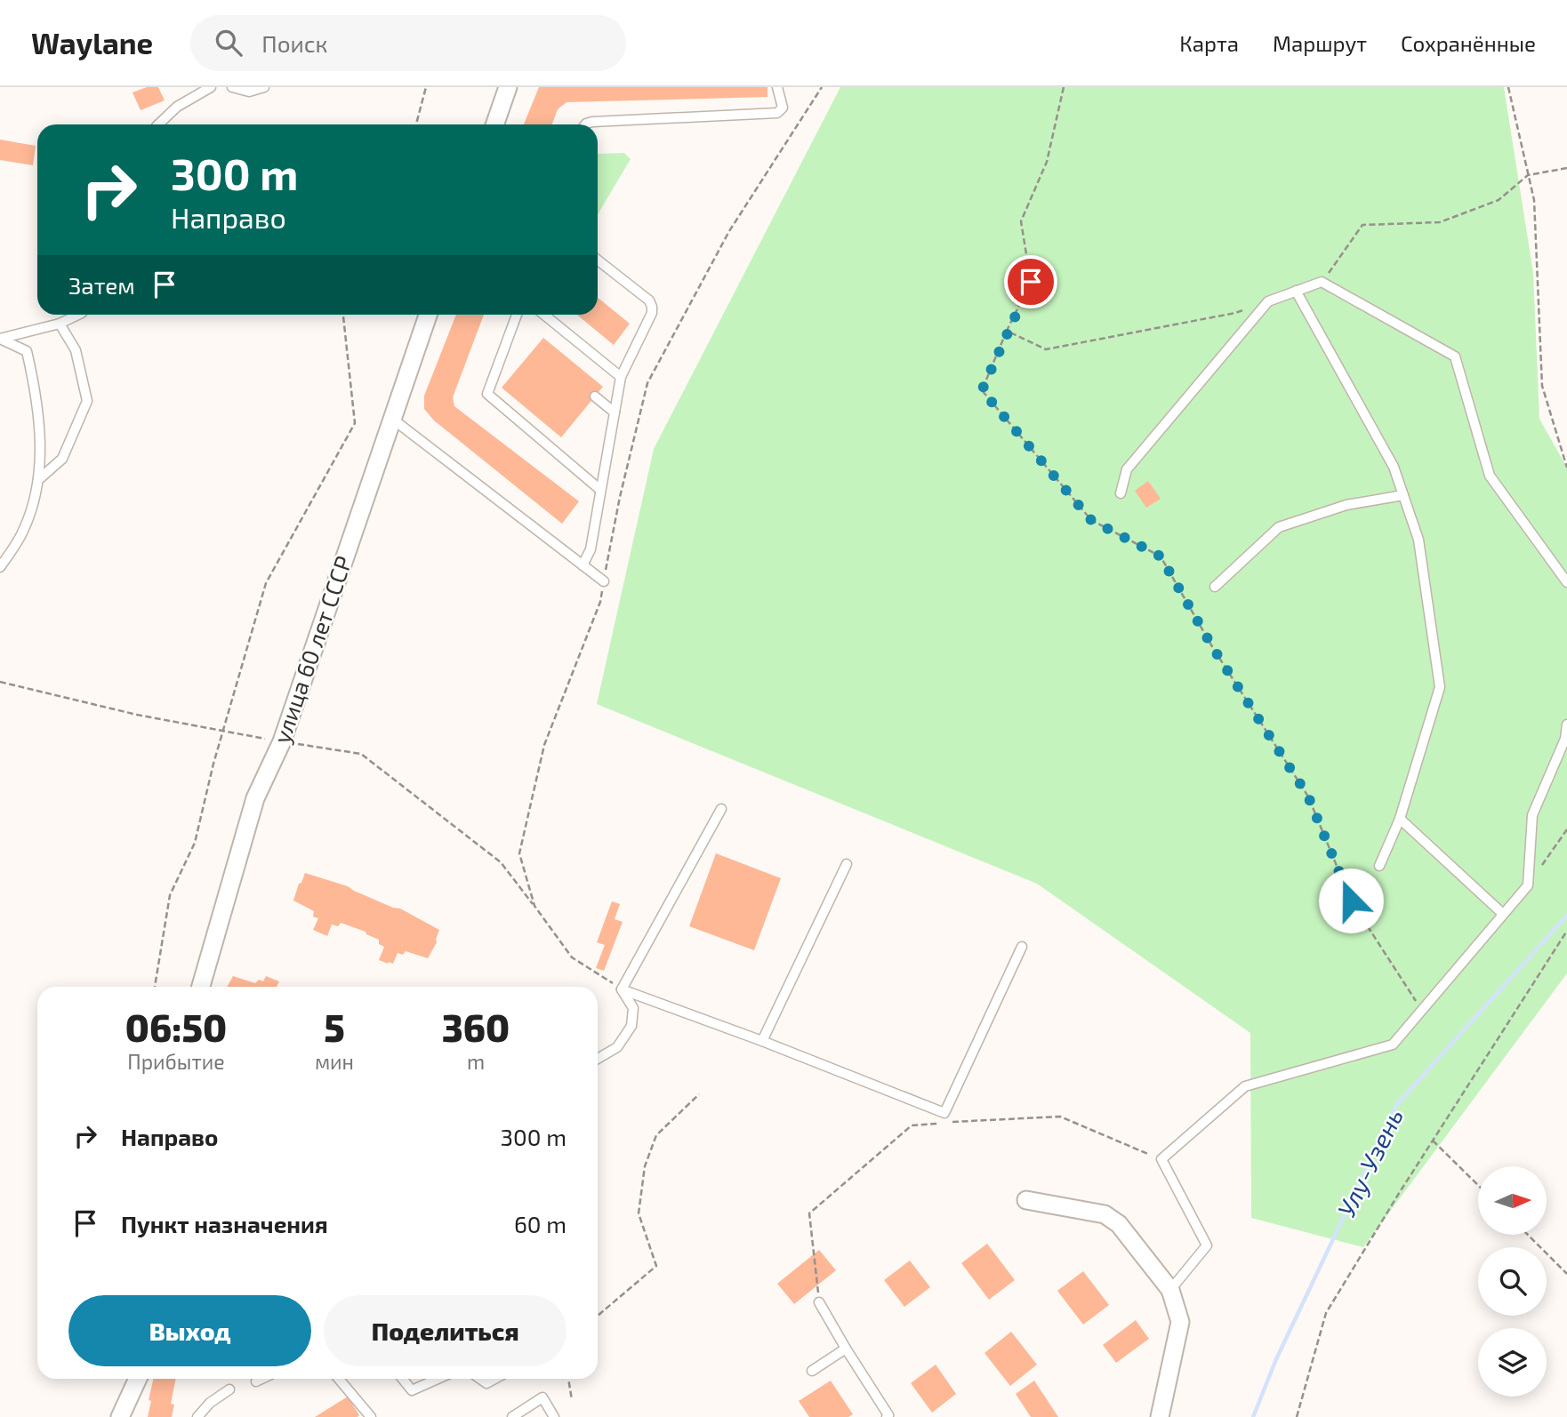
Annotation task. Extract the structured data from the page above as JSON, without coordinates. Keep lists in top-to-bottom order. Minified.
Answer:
{"streets":{"street":["улица 60 лет СССР"]},"water":["Улу-Узень"],"north":"right","page":{"header":"Waylane","search":"Поиск","nav":["Карта","Маршрут","Сохранённые"],"turn":["300 m","Направо"],"then":"Затем","eta":["06:50","Прибытие","5","мин","360","m"],"list":[{"name":"Направо","value":"300 m"},{"name":"Пункт назначения","value":"60 m"}],"buttons":["Выход","Поделиться"]}}
